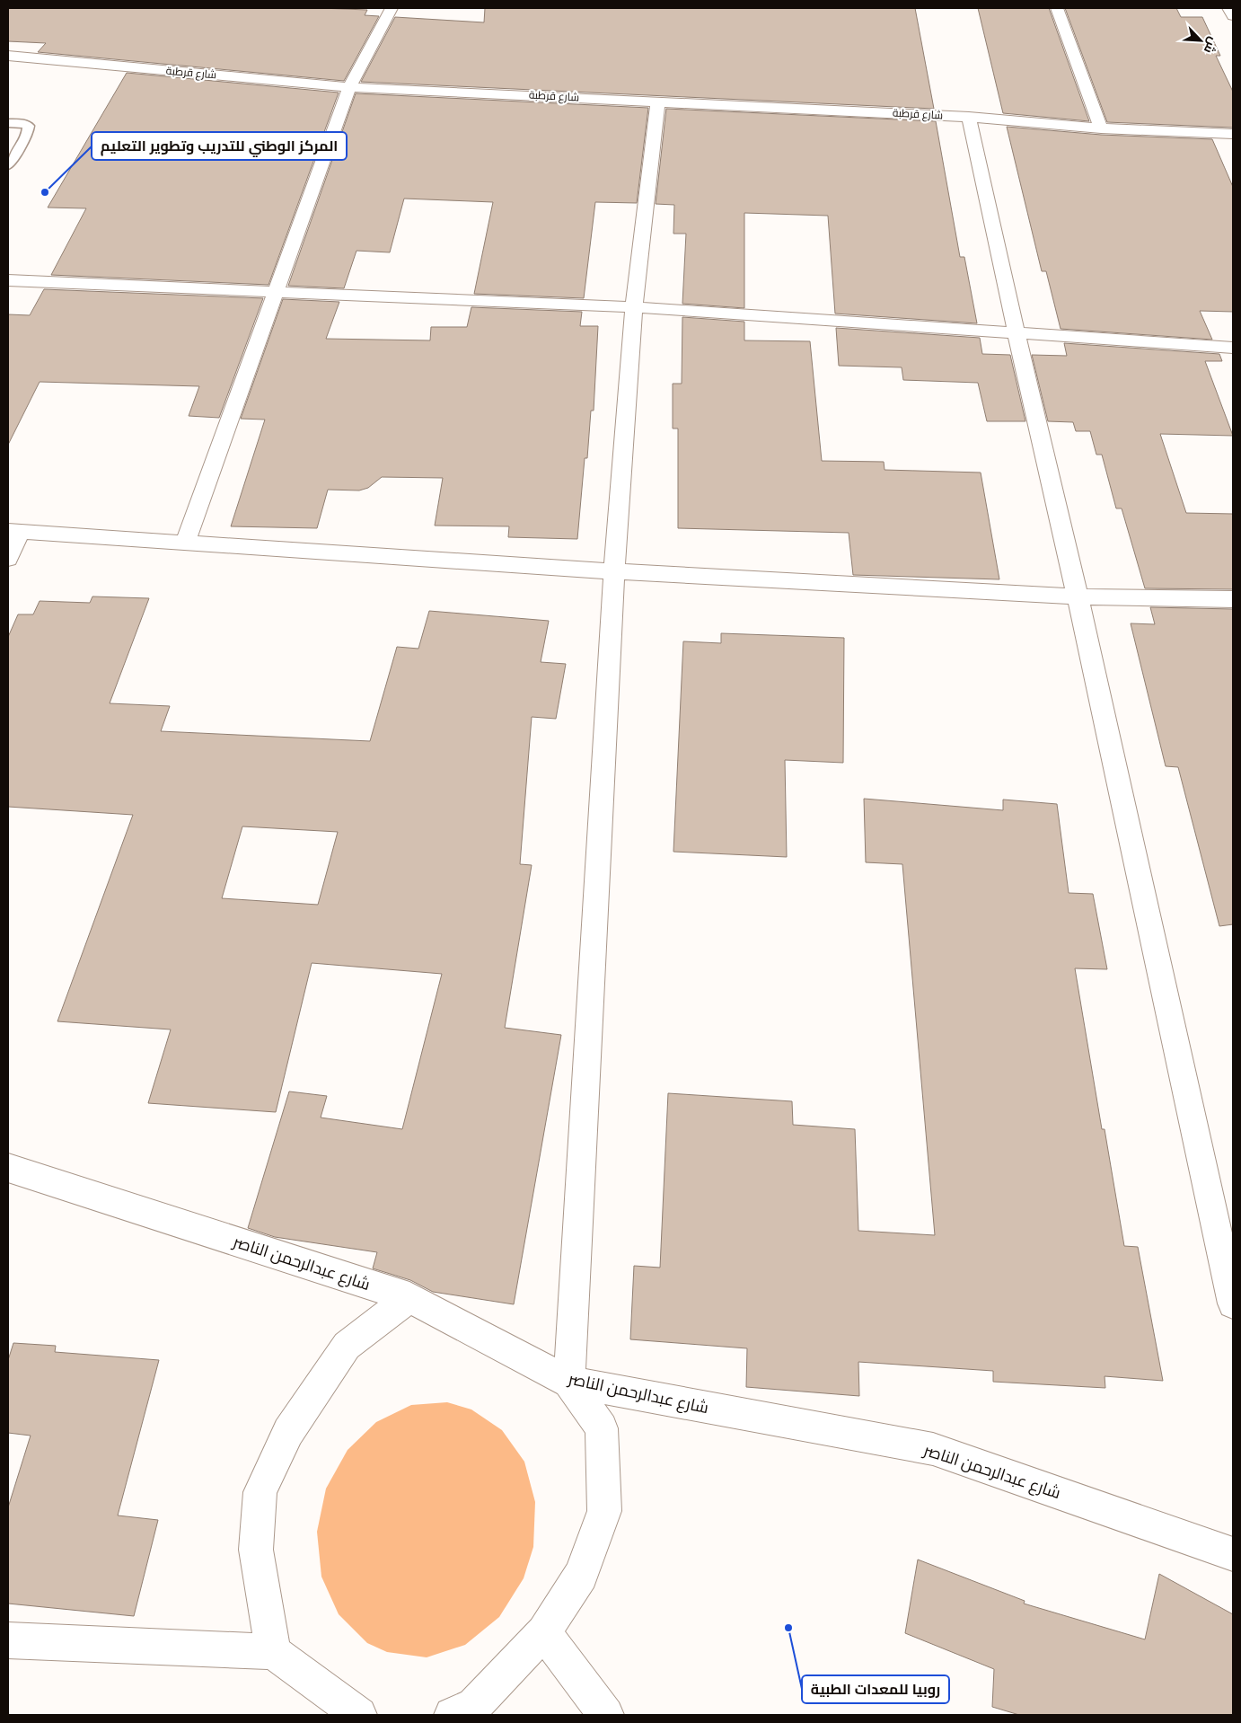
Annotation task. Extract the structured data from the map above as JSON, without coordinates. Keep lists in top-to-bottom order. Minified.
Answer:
{"streets":{"street":["شارع قرطبة","شارع عبدالرحمن الناصر"]},"places":["المركز الوطني للتدريب وتطوير التعليم","روبيا للمعدات الطبية"],"north":"bottom right"}
